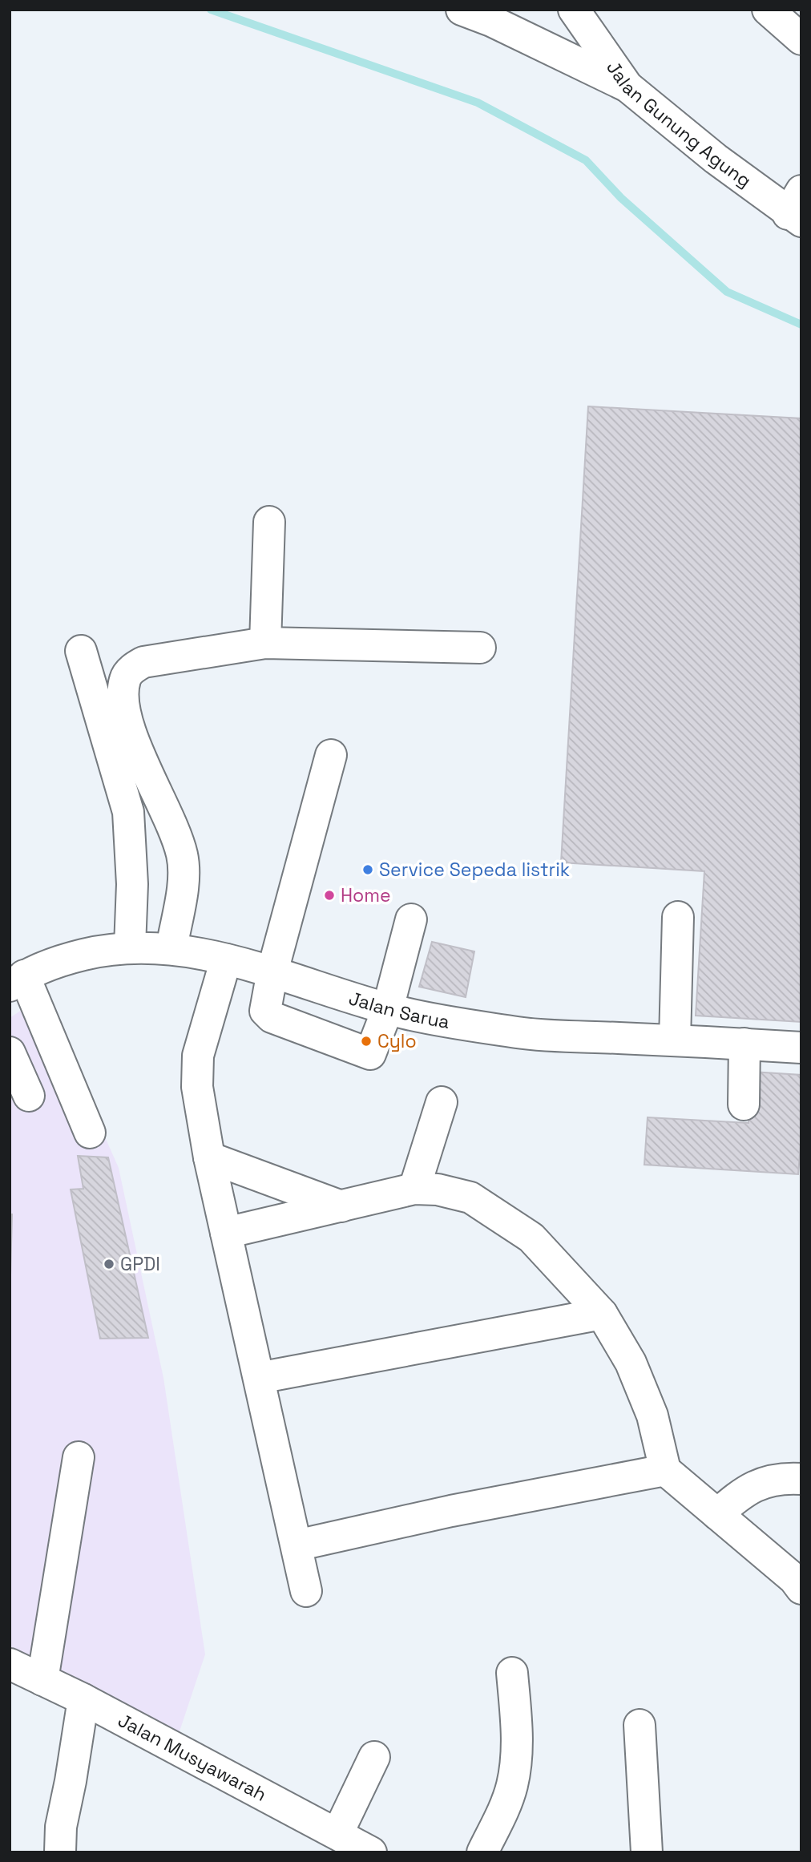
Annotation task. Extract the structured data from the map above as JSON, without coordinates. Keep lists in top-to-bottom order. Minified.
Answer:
{"streets":{"street":["Jalan Gunung Agung","Jalan Sarua","Jalan Musyawarah"]},"places":["Service Sepeda listrik","Home","Cylo","GPDI"]}
